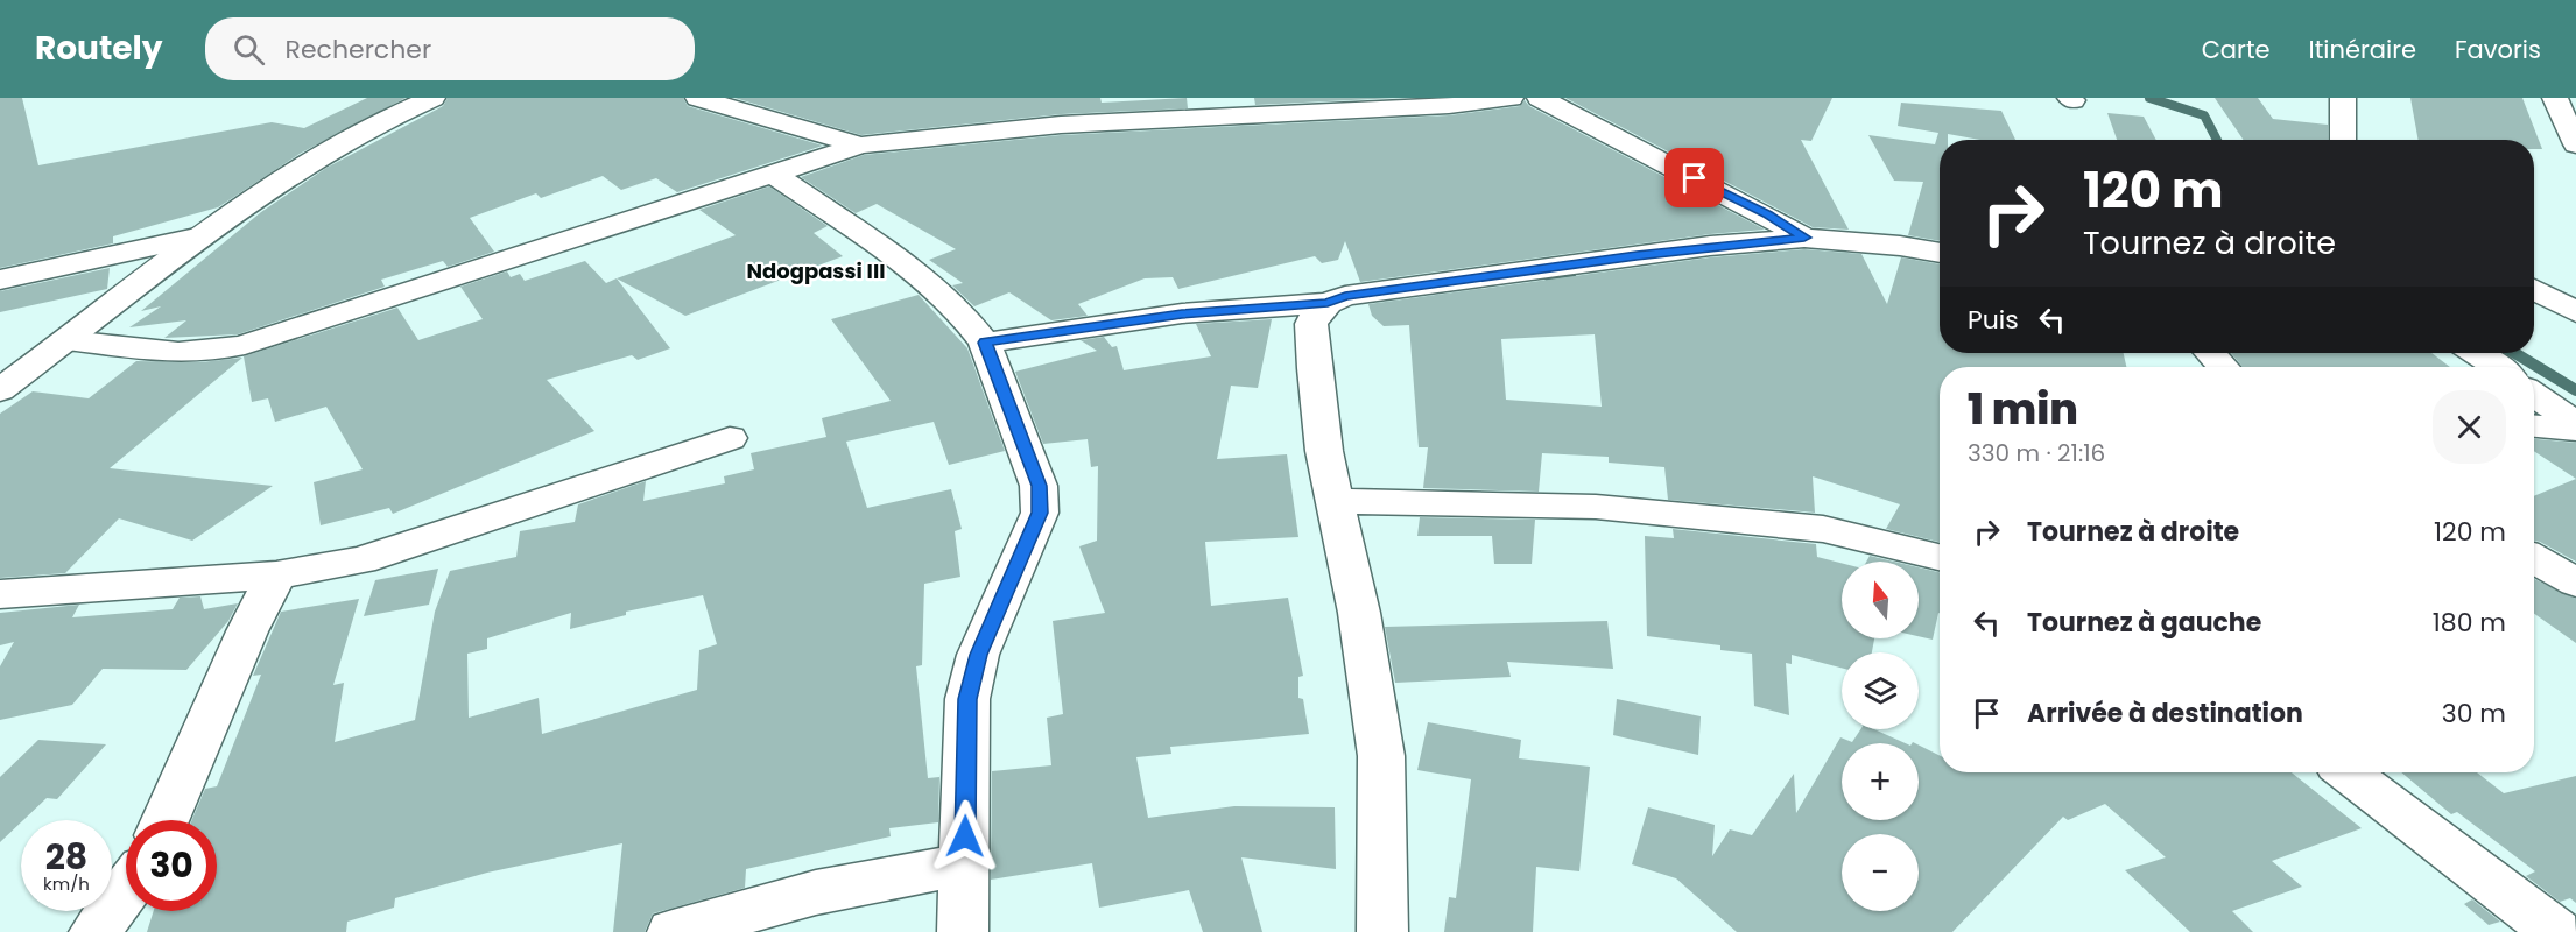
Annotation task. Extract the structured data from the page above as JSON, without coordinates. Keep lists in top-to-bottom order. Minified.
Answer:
{"districts":["Ndogpassi III"],"north":"top","page":{"header":"Routely","search":"Rechercher","nav":["Carte","Itinéraire","Favoris"],"turn":["120 m","Tournez à droite"],"then":"Puis","heading":["1 min","330 m · 21:16"],"list":[{"name":"Tournez à droite","value":"120 m"},{"name":"Tournez à gauche","value":"180 m"},{"name":"Arrivée à destination","value":"30 m"}],"map_buttons":["+","−"],"speed":"28 km/h","limit":"30"}}
